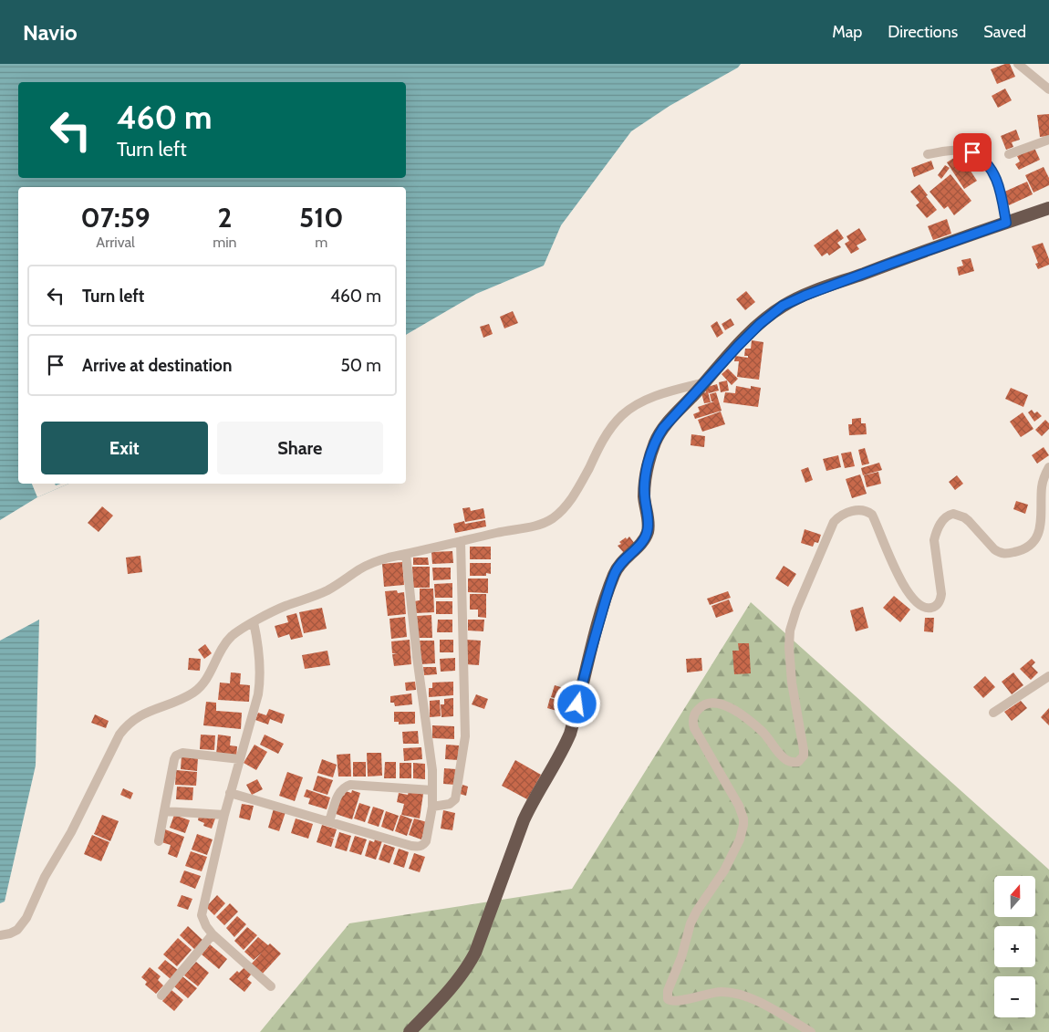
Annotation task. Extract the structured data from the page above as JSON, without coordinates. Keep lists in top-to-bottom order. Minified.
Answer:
{"north":"top","page":{"header":"Navio","nav":["Map","Directions","Saved"],"turn":["460 m","Turn left"],"eta":["07:59","Arrival","2","min","510","m"],"list":[{"name":"Turn left","value":"460 m"},{"name":"Arrive at destination","value":"50 m"}],"buttons":["Exit","Share"],"map_buttons":["+","−"]}}
